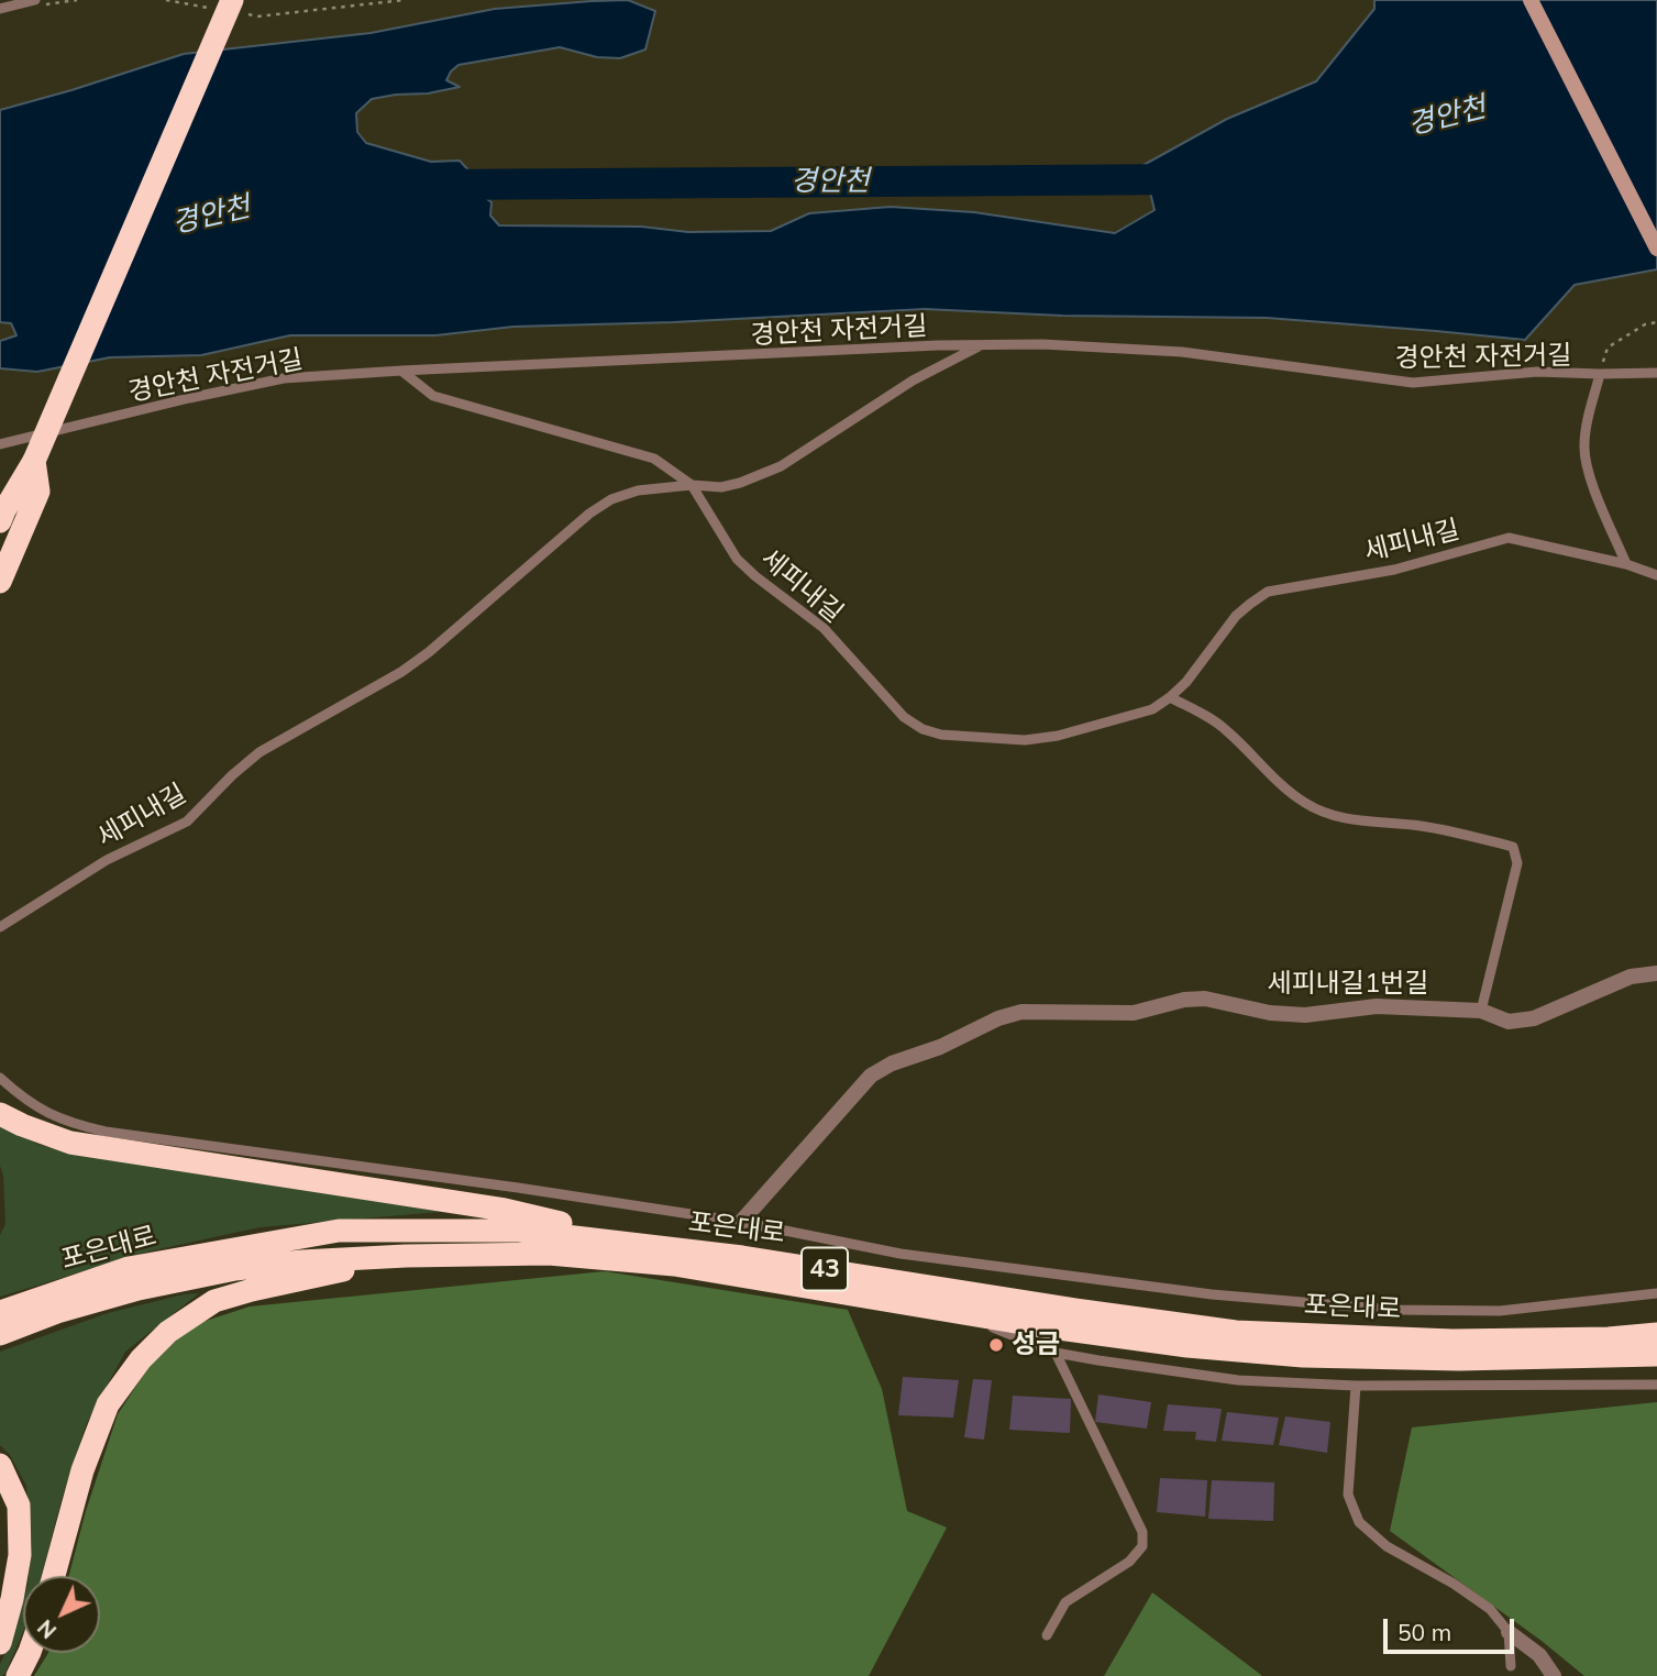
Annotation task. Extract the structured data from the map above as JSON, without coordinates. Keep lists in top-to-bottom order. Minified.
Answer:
{"streets":{"highway":["포은대로","43"],"street":["세피내길1번길"],"lane":["세피내길"],"path":["경안천 자전거길"]},"water":["경안천"],"places":["성금"],"scale_bar":"50 m","north":"bottom left"}
